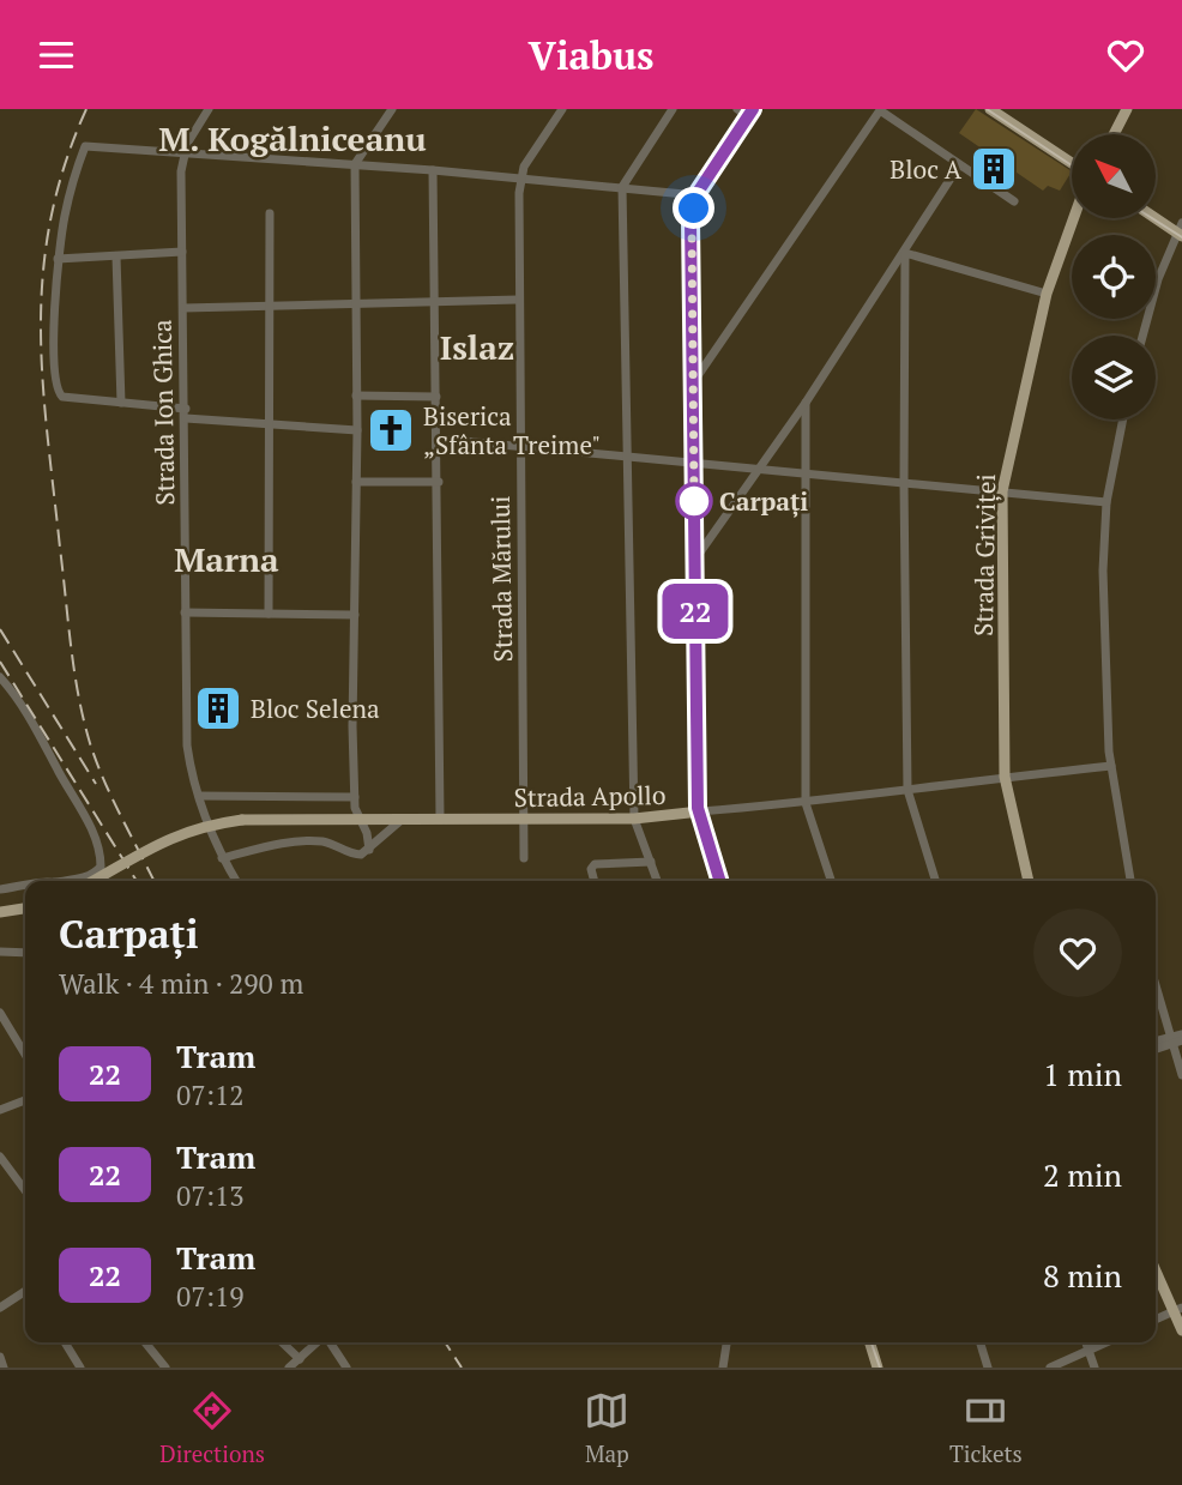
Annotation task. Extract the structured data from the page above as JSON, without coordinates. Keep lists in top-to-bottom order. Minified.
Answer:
{"streets":{"main road":["Strada Griviței","Strada Apollo"],"street":["Strada Ion Ghica","Strada Mărului"]},"crossings":[["Strada Griviței","Strada Apollo"],["Strada Mărului","Strada Apollo"]],"districts":["M. Kogălniceanu","Islaz","Marna"],"places":{"building":["Bloc A","Bloc Selena"],"church":["Biserica „Sfânta Treime\""],"other":["Carpați"]},"lines":["tram line 22"],"north":"top left","page":{"header":"Viabus","on_map":"22","heading":["Carpați","Walk · 4 min · 290 m"],"list":[{"mark":"22","name":"Tram","note":"07:12","value":"1 min"},{"mark":"22","name":"Tram","note":"07:13","value":"2 min"},{"mark":"22","name":"Tram","note":"07:19","value":"8 min"}],"tabs":["Directions","Map","Tickets"]}}
